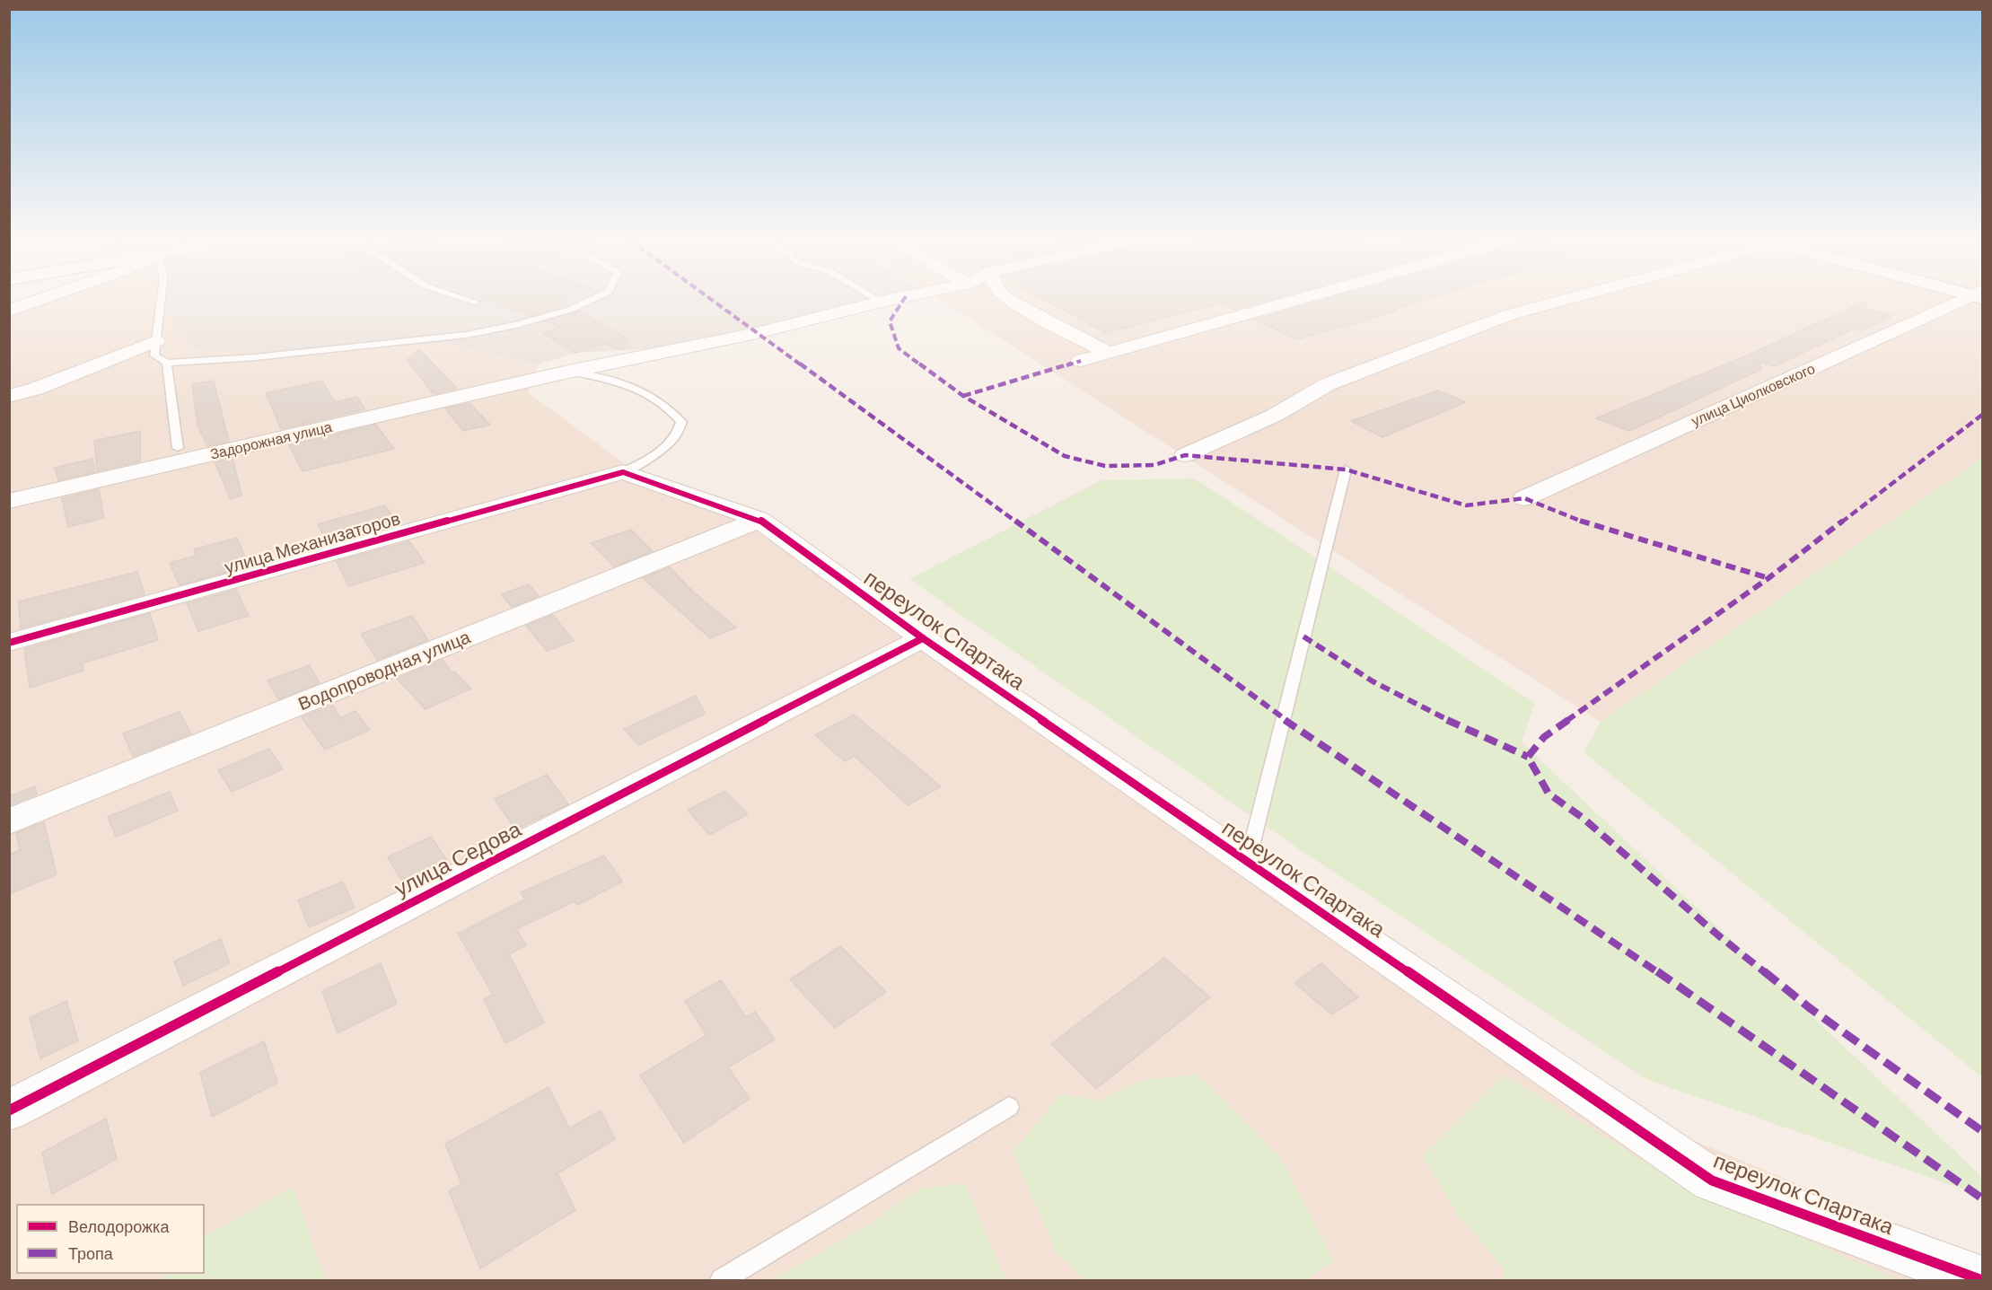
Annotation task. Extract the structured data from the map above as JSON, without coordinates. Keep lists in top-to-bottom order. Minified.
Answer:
{"streets":{"street":["улица Циолковского","Задорожная улица","улица Механизаторов","переулок Спартака","Водопроводная улица","улица Седова"]},"crossings":[["улица Механизаторов","переулок Спартака"],["переулок Спартака","Водопроводная улица"],["переулок Спартака","улица Седова"]],"legend":["Велодорожка","Тропа"]}
